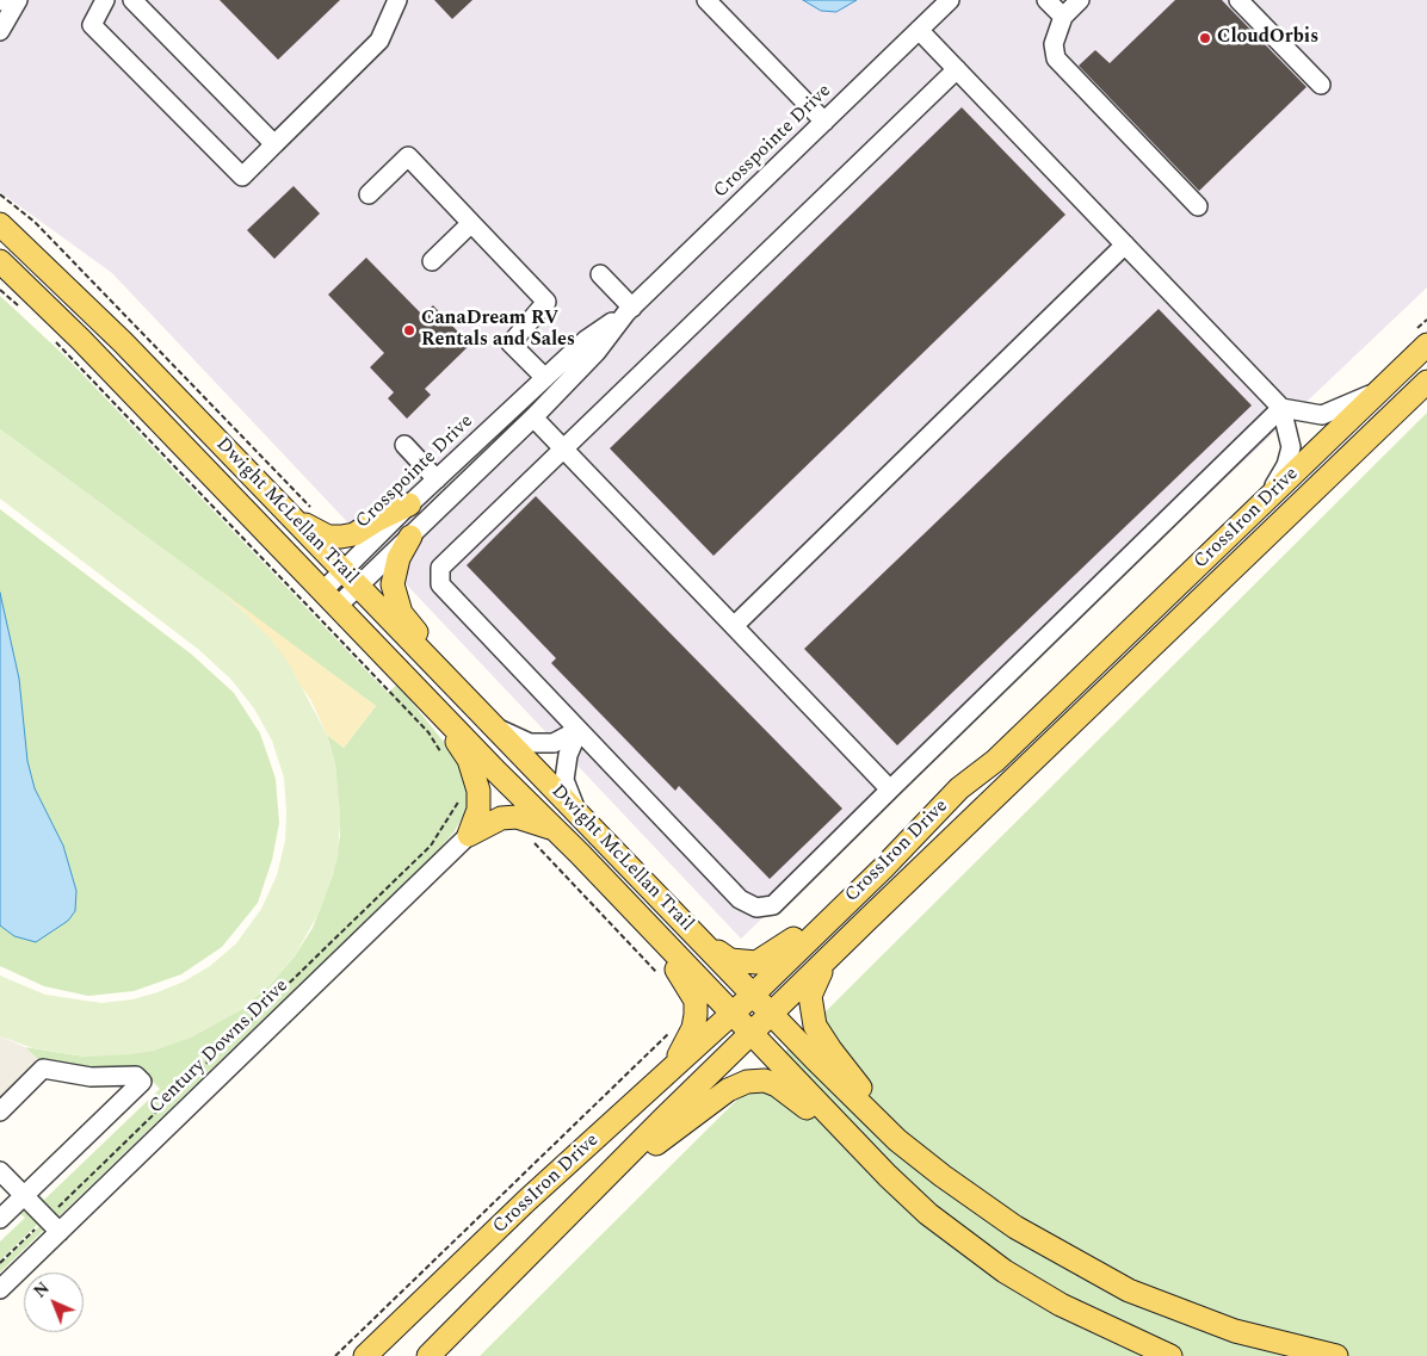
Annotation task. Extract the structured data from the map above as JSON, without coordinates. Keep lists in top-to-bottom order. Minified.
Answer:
{"streets":{"main road":["Dwight McLellan Trail","CrossIron Drive"],"street":["Crosspointe Drive","Century Downs Drive"]},"crossings":[["Crosspointe Drive","Dwight McLellan Trail"],["Dwight McLellan Trail","CrossIron Drive"]],"places":["CloudOrbis","CanaDream RV Rentals and Sales"],"north":"top left"}
